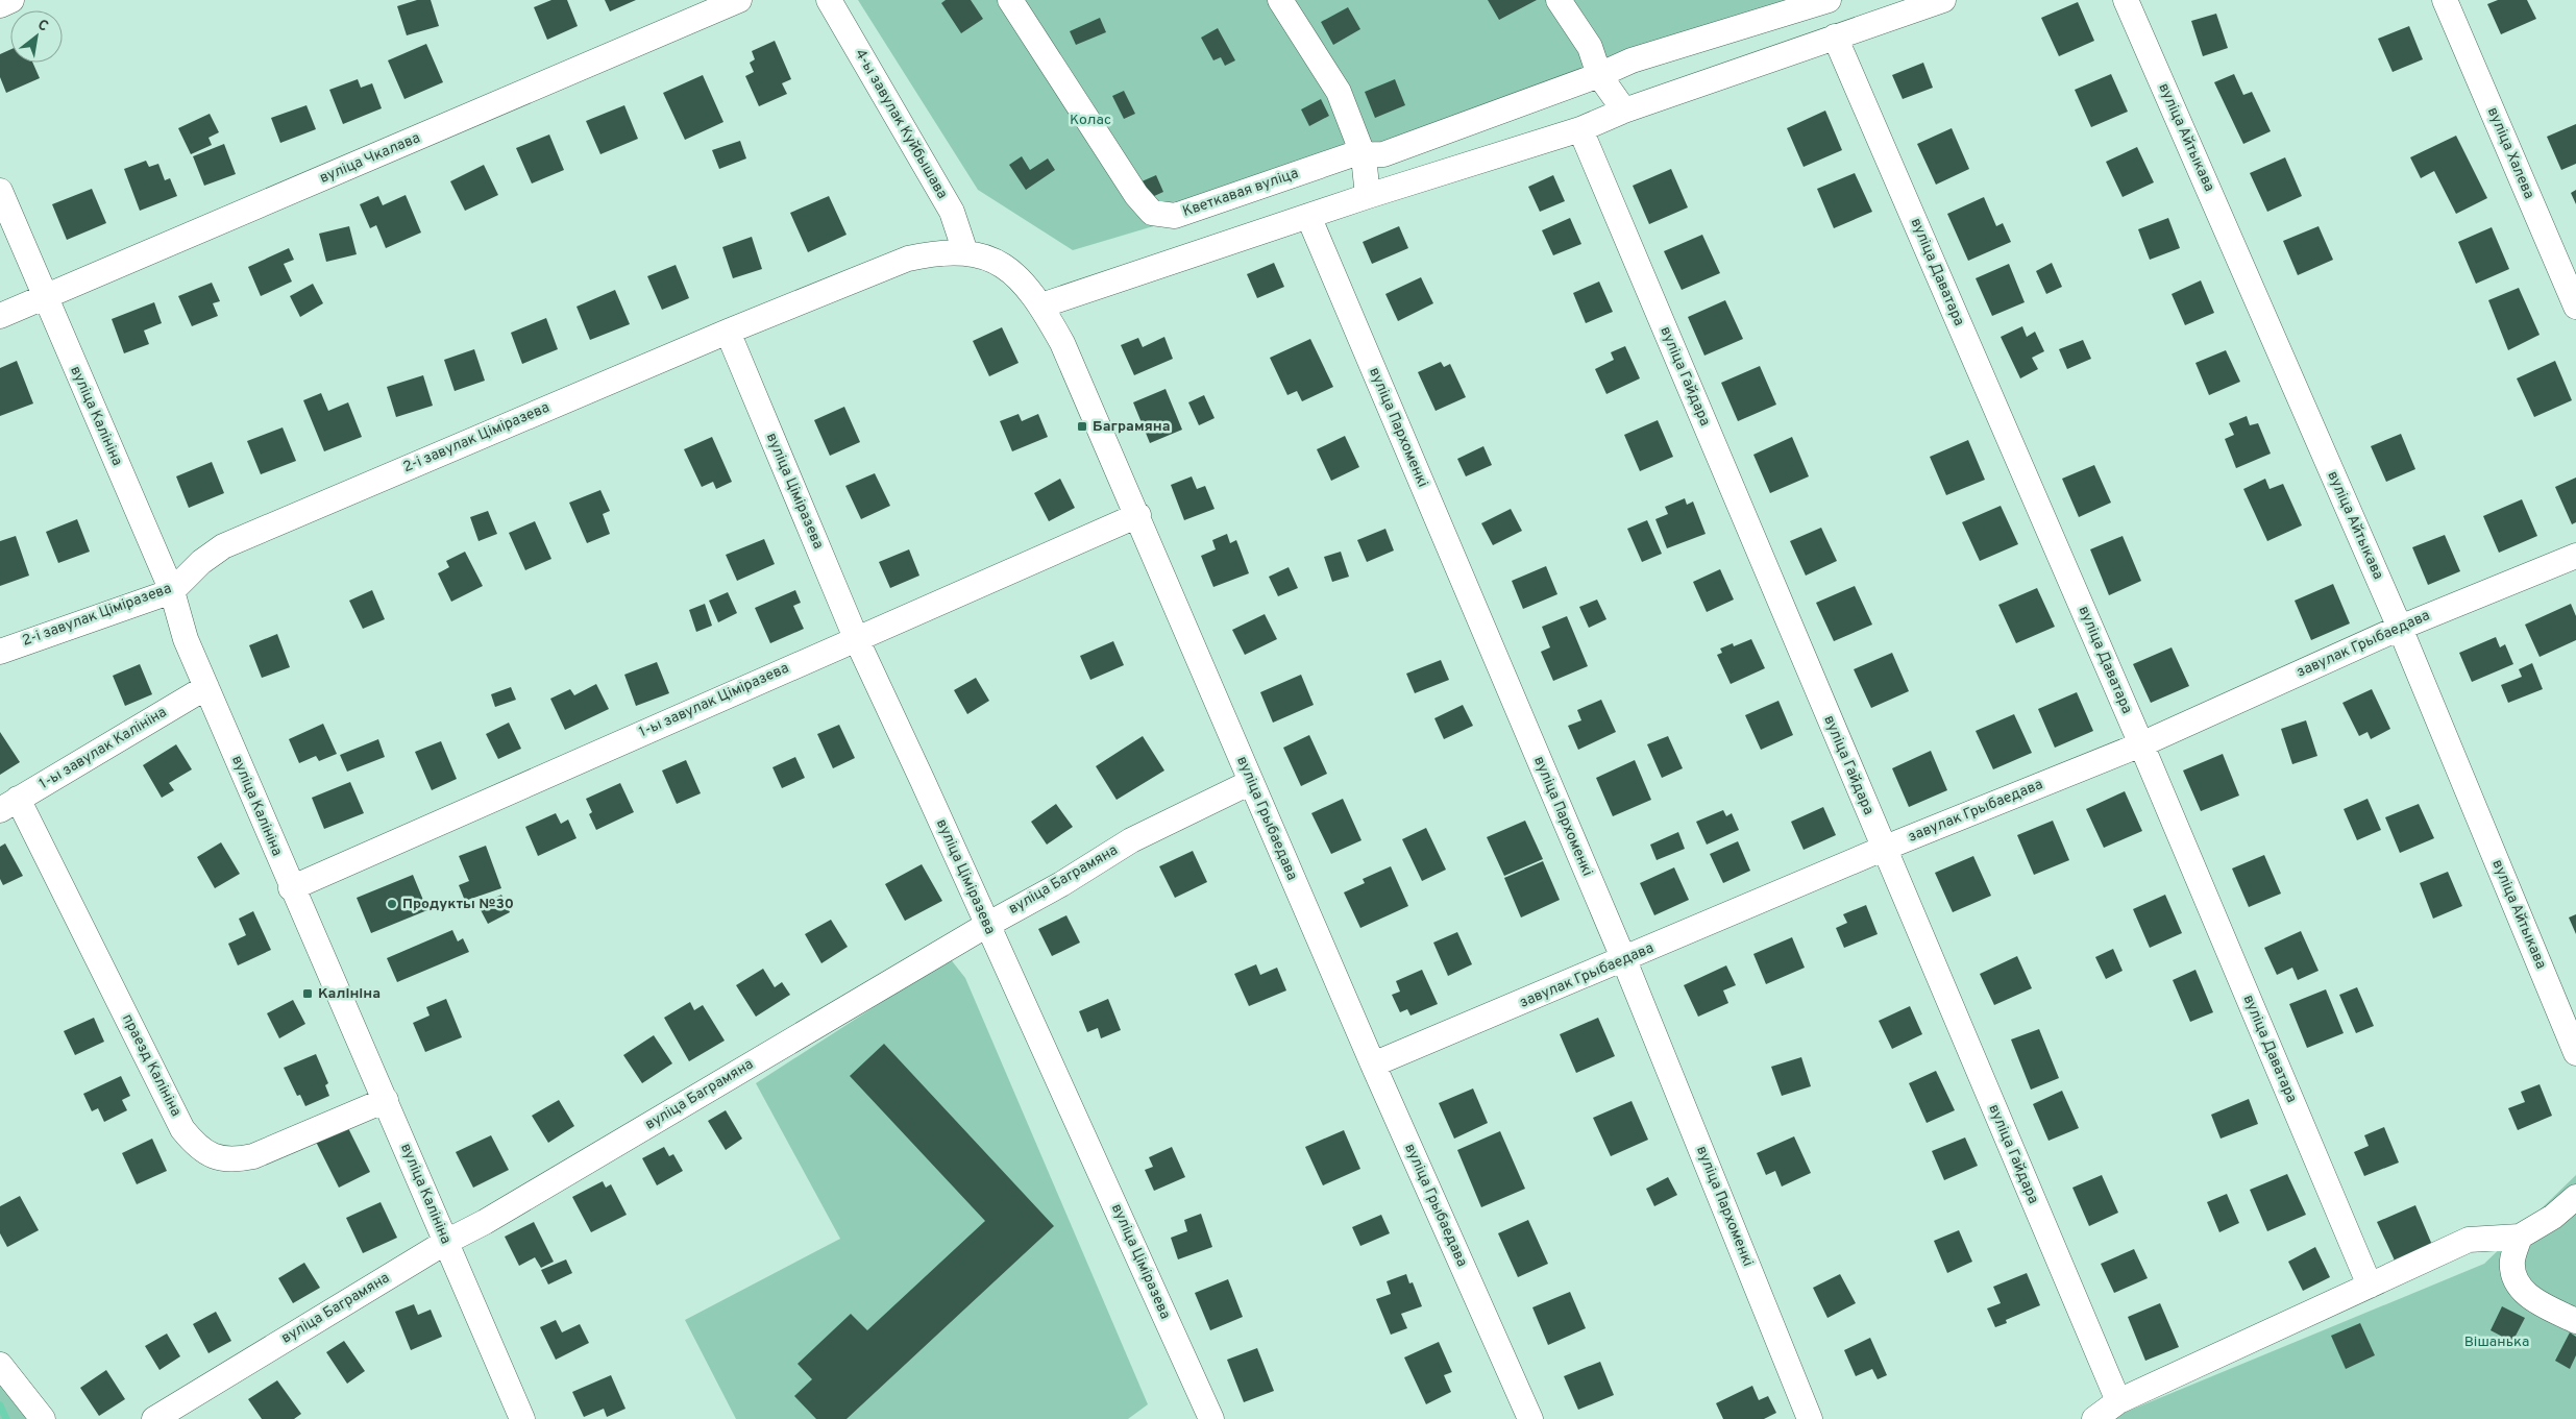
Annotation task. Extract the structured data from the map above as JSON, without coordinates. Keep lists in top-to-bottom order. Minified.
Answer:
{"streets":{"street":["4-ы завулак Куйбышава","вуліца Айтыкава","вуліца Халева","вуліца Чкалава","Кветкавая вуліца","вуліца Даватара","вуліца Гайдара","вуліца Калініна","вуліца Пархоменкі","2-і завулак Ціміразева","вуліца Ціміразева","завулак Грыбаедава","1-ы завулак Ціміразева","1-ы завулак Калініна","вуліца Грыбаедава","вуліца Баграмяна","праезд Калініна"]},"crossings":[["4-ы завулак Куйбышава","2-і завулак Ціміразева"],["4-ы завулак Куйбышава","вуліца Грыбаедава"],["вуліца Айтыкава","завулак Грыбаедава"],["вуліца Чкалава","вуліца Калініна"],["вуліца Даватара","завулак Грыбаедава"],["вуліца Гайдара","завулак Грыбаедава"],["вуліца Калініна","2-і завулак Ціміразева"],["вуліца Калініна","1-ы завулак Ціміразева"],["вуліца Калініна","1-ы завулак Калініна"],["вуліца Калініна","вуліца Баграмяна"],["вуліца Калініна","праезд Калініна"],["вуліца Пархоменкі","завулак Грыбаедава"],["2-і завулак Ціміразева","вуліца Ціміразева"],["2-і завулак Ціміразева","вуліца Грыбаедава"],["вуліца Ціміразева","1-ы завулак Ціміразева"],["вуліца Ціміразева","вуліца Баграмяна"],["завулак Грыбаедава","вуліца Грыбаедава"],["1-ы завулак Ціміразева","вуліца Грыбаедава"],["1-ы завулак Калініна","праезд Калініна"],["вуліца Грыбаедава","вуліца Баграмяна"]],"parks":["Колас","Вішанька"],"places":{"transit":["Баграмяна","Калініна"],"other":["Продукты №30"]},"north":"top right"}
